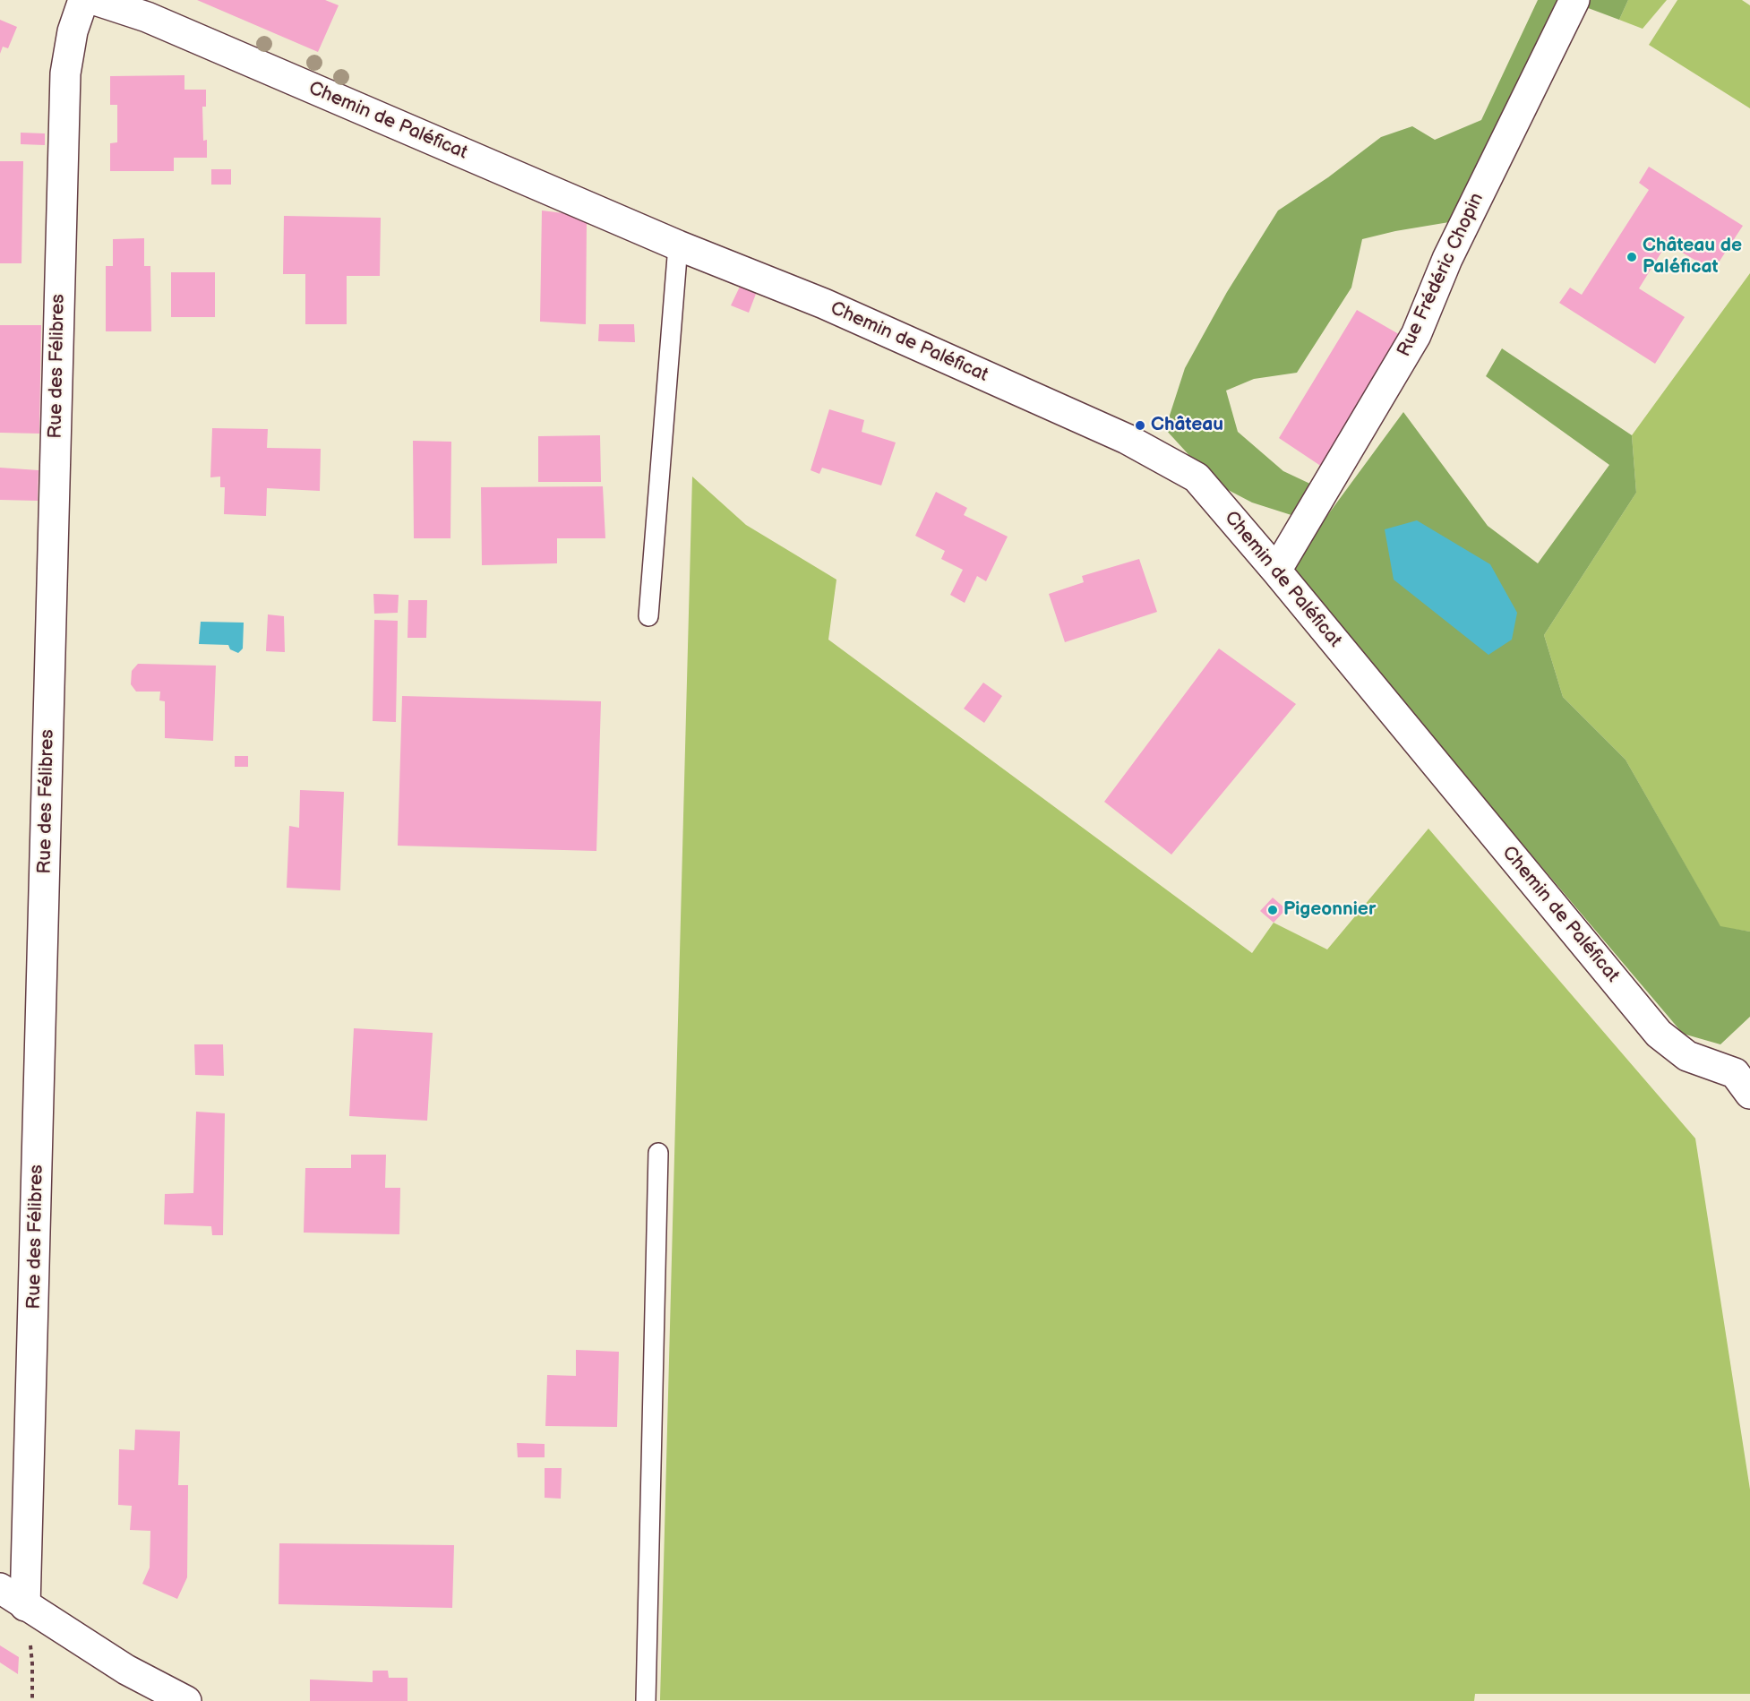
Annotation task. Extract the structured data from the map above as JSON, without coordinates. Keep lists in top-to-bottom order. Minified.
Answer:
{"streets":{"street":["Chemin de Paléficat","Rue Frédéric Chopin","Rue des Félibres"]},"crossings":[["Chemin de Paléficat","Rue Frédéric Chopin"],["Chemin de Paléficat","Rue des Félibres"]],"places":["Château de Paléficat","Château","Pigeonnier"]}
